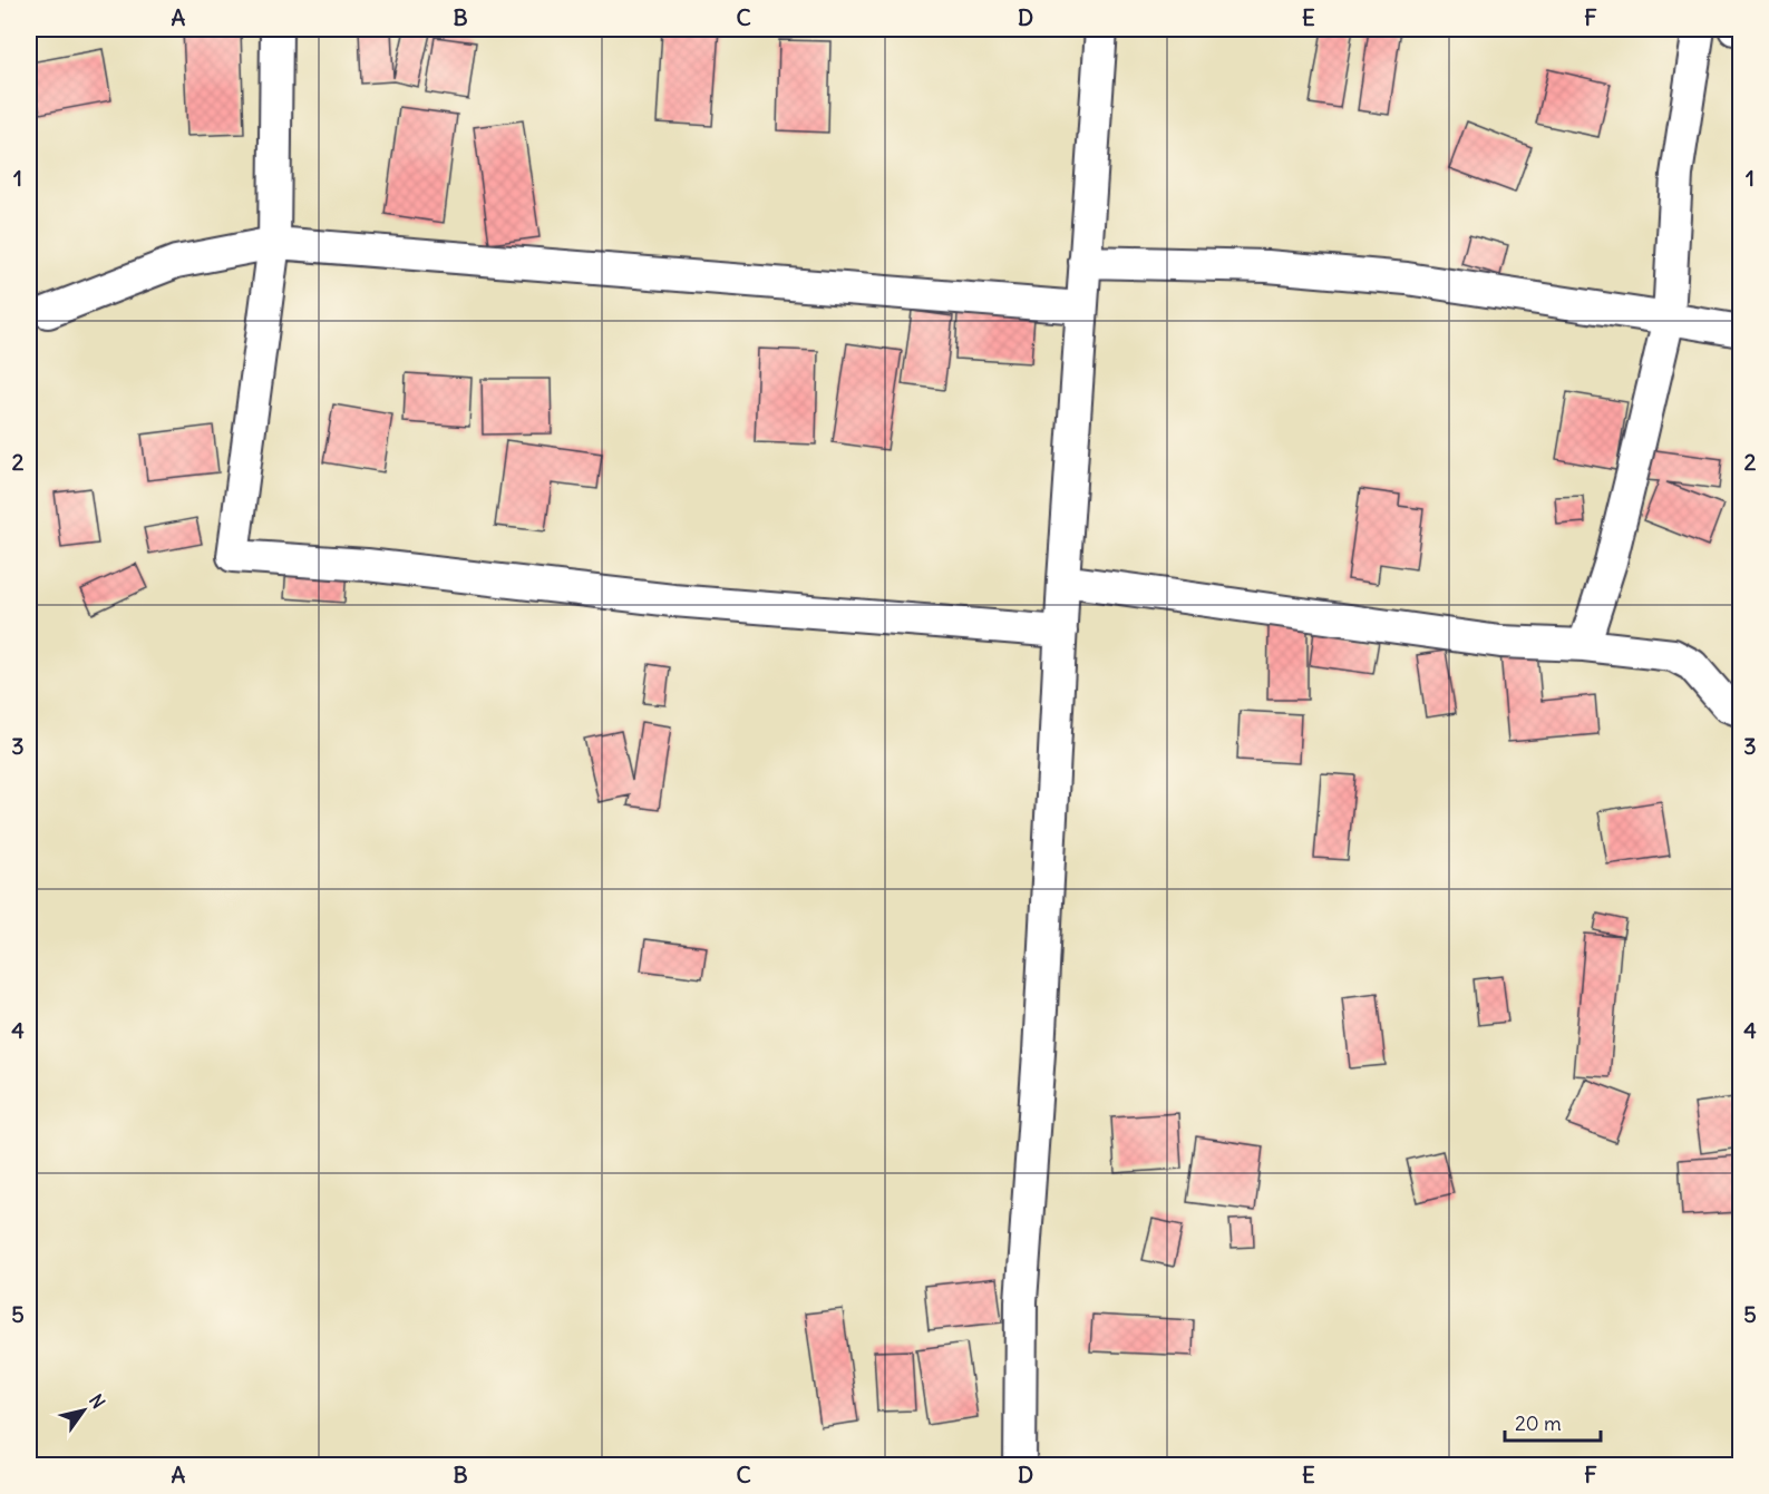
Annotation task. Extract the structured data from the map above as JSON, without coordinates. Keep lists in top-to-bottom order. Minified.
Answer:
{"scale_bar":"20 m","north":"top right","grid":{"columns":["A","B","C","D","E","F"],"rows":["1","2","3","4","5"]}}
